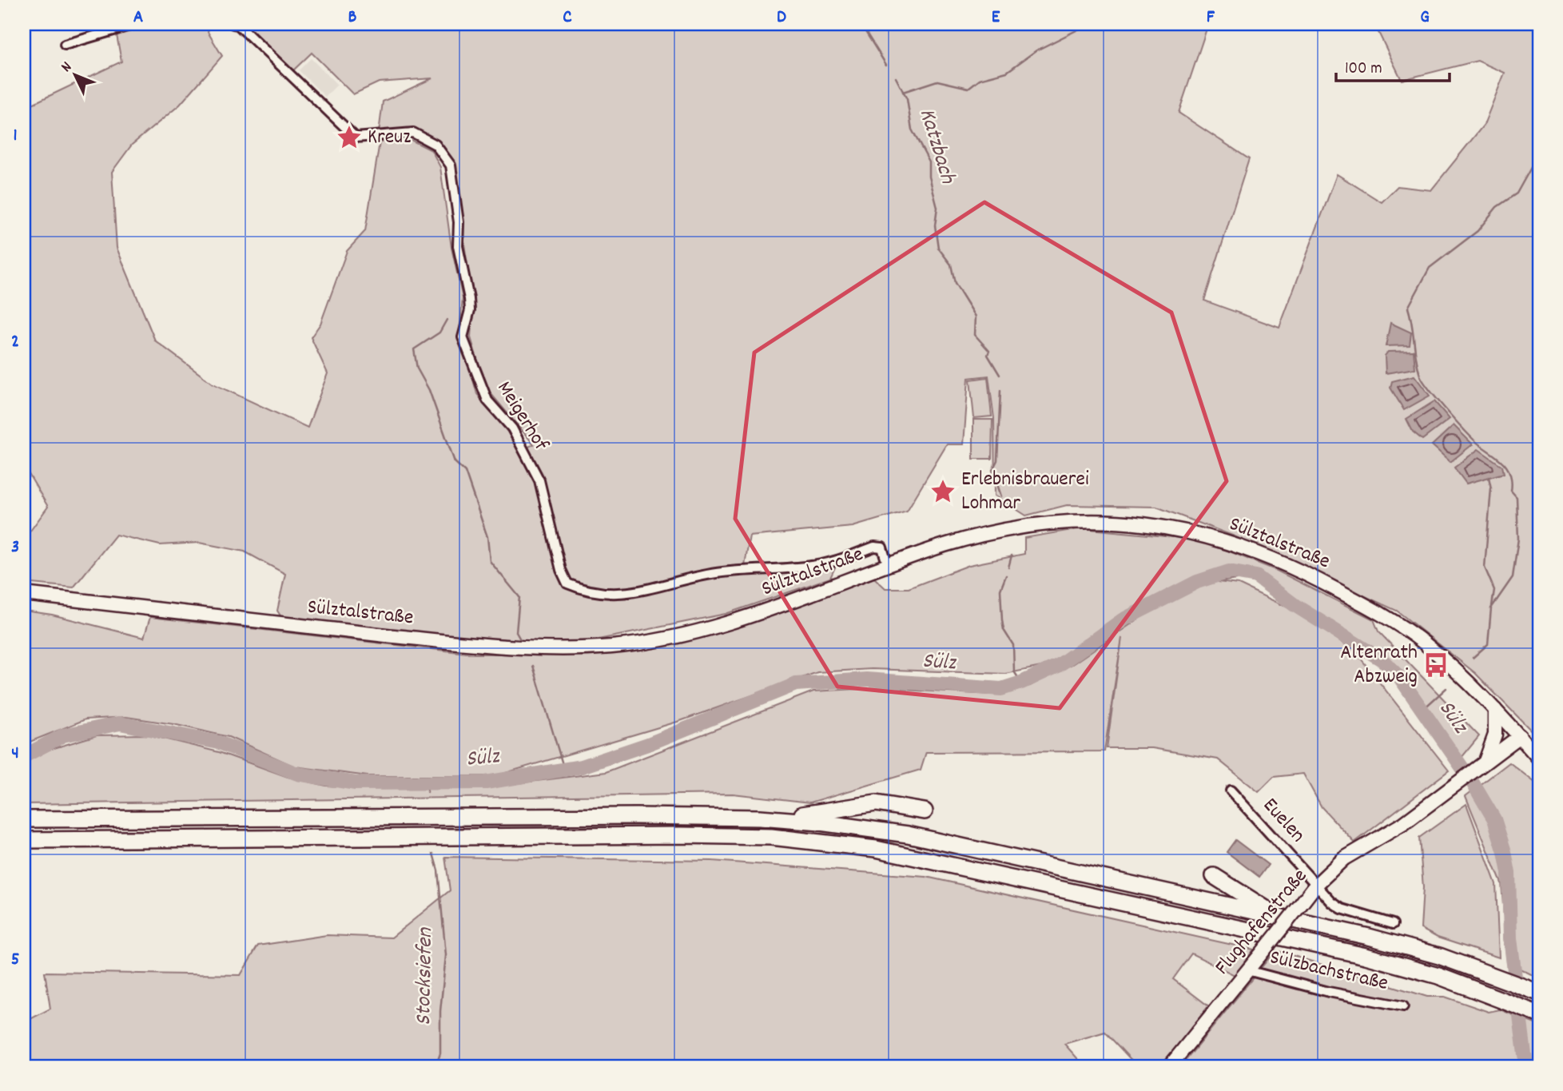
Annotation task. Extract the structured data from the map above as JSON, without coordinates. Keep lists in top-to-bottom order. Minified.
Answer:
{"streets":{"main road":["Sülztalstraße","Flughafenstraße"],"street":["Meigerhof","Euelen","Sülzbachstraße"]},"crossings":[["Meigerhof","Sülztalstraße"],["Euelen","Flughafenstraße"],["Flughafenstraße","Sülzbachstraße"]],"water":["Katzbach","Sülz","Stocksiefen"],"places":{"place":["Kreuz","Erlebnisbrauerei Lohmar"],"bus stop":["Altenrath Abzweig"]},"scale_bar":"100 m","north":"top left","grid":{"columns":["A","B","C","D","E","F","G"],"rows":["1","2","3","4","5"]}}
